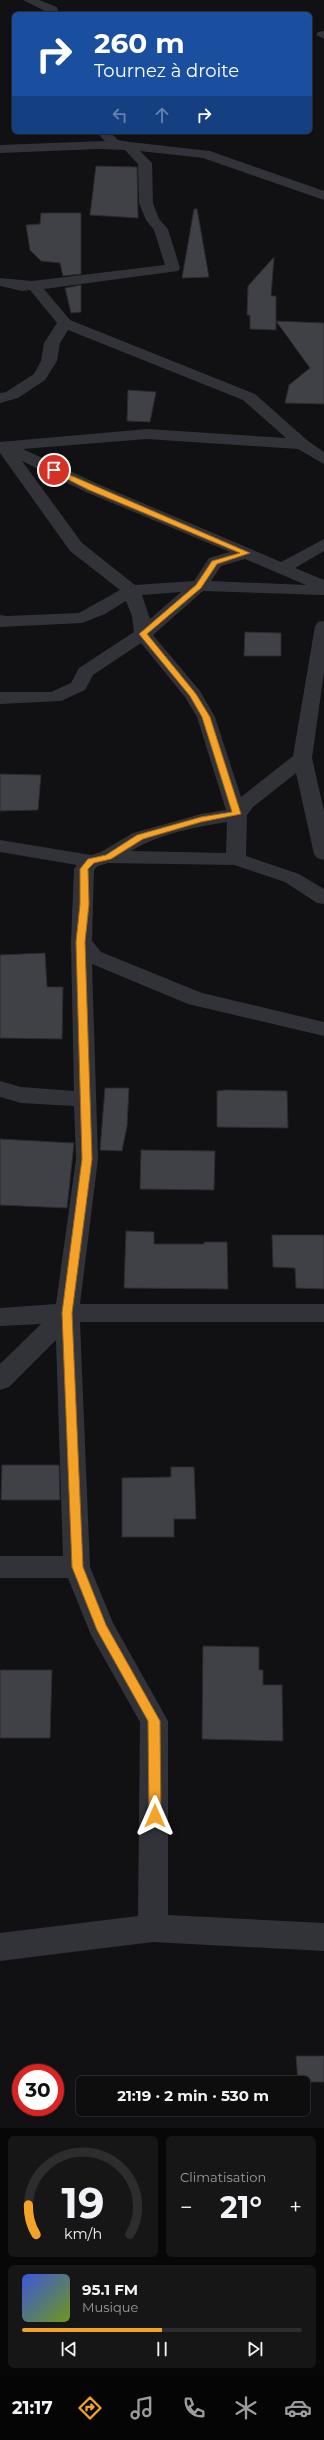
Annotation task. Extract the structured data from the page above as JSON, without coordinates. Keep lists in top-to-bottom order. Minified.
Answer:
{"page":{"turn":["260 m","Tournez à droite"],"limit":"30","trip":"21:19 · 2 min · 530 m","tile":"Climatisation","heat":["−","21°","+"],"song":["95.1 FM","Musique"],"tabs":"21:17","gauge":["19","km/h"]}}
